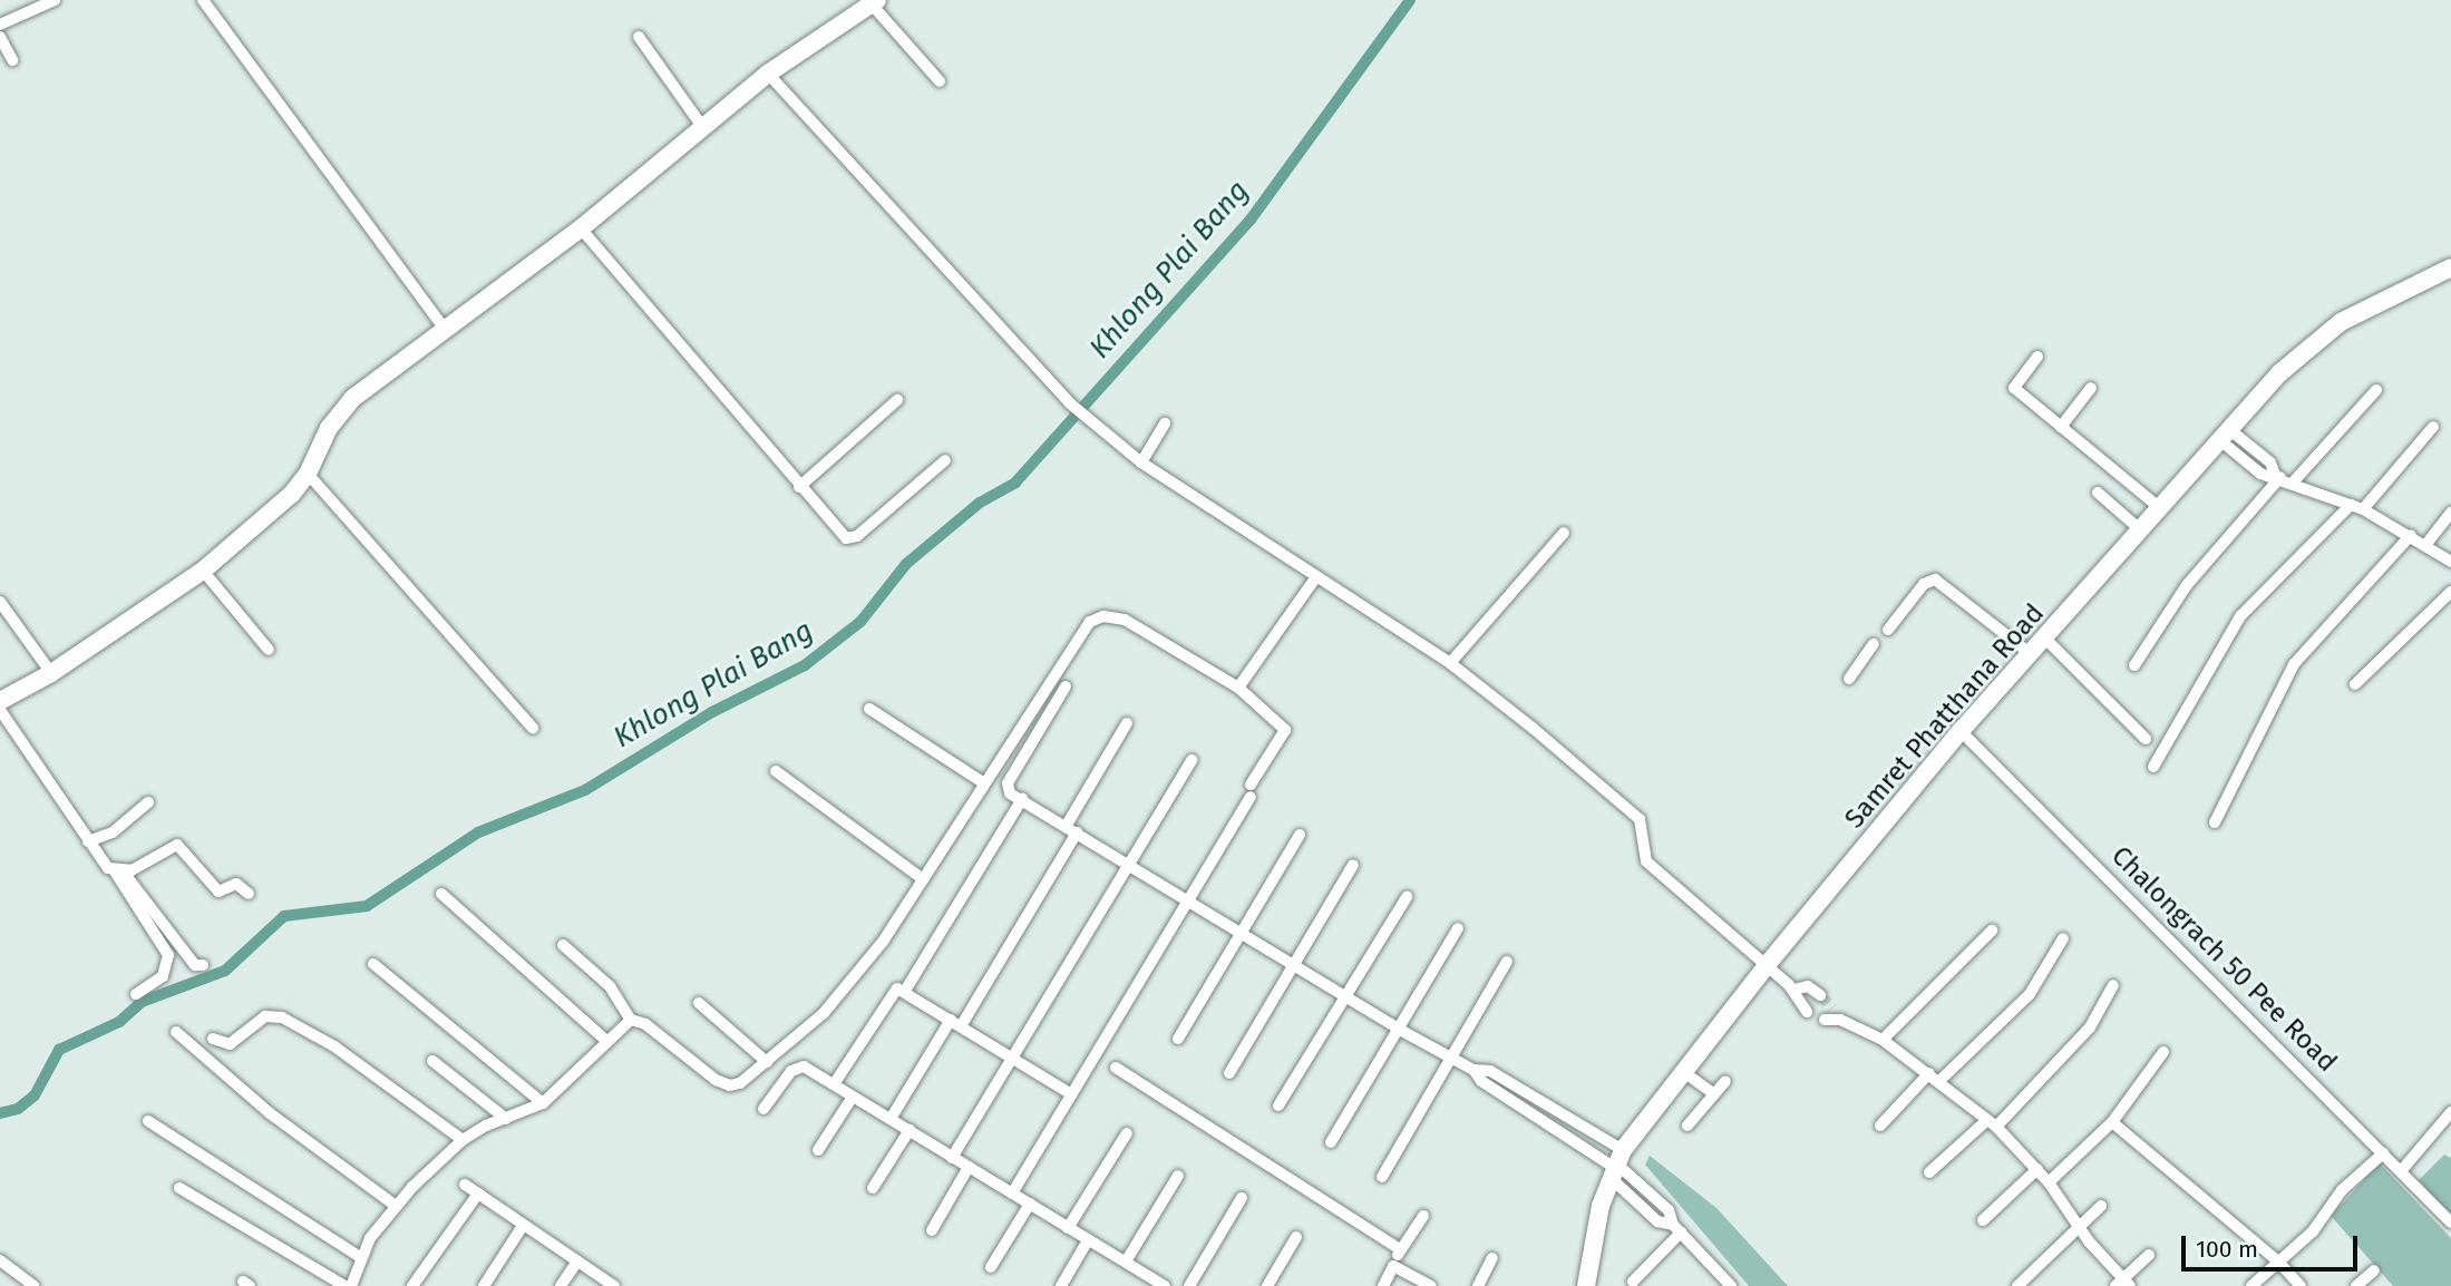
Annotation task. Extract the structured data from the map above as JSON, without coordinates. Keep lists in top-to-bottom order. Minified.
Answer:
{"streets":{"street":["Samret Phatthana Road","Chalongrach 50 Pee Road"]},"crossings":[["Samret Phatthana Road","Chalongrach 50 Pee Road"]],"water":["Khlong Plai Bang"],"scale_bar":"100 m"}
